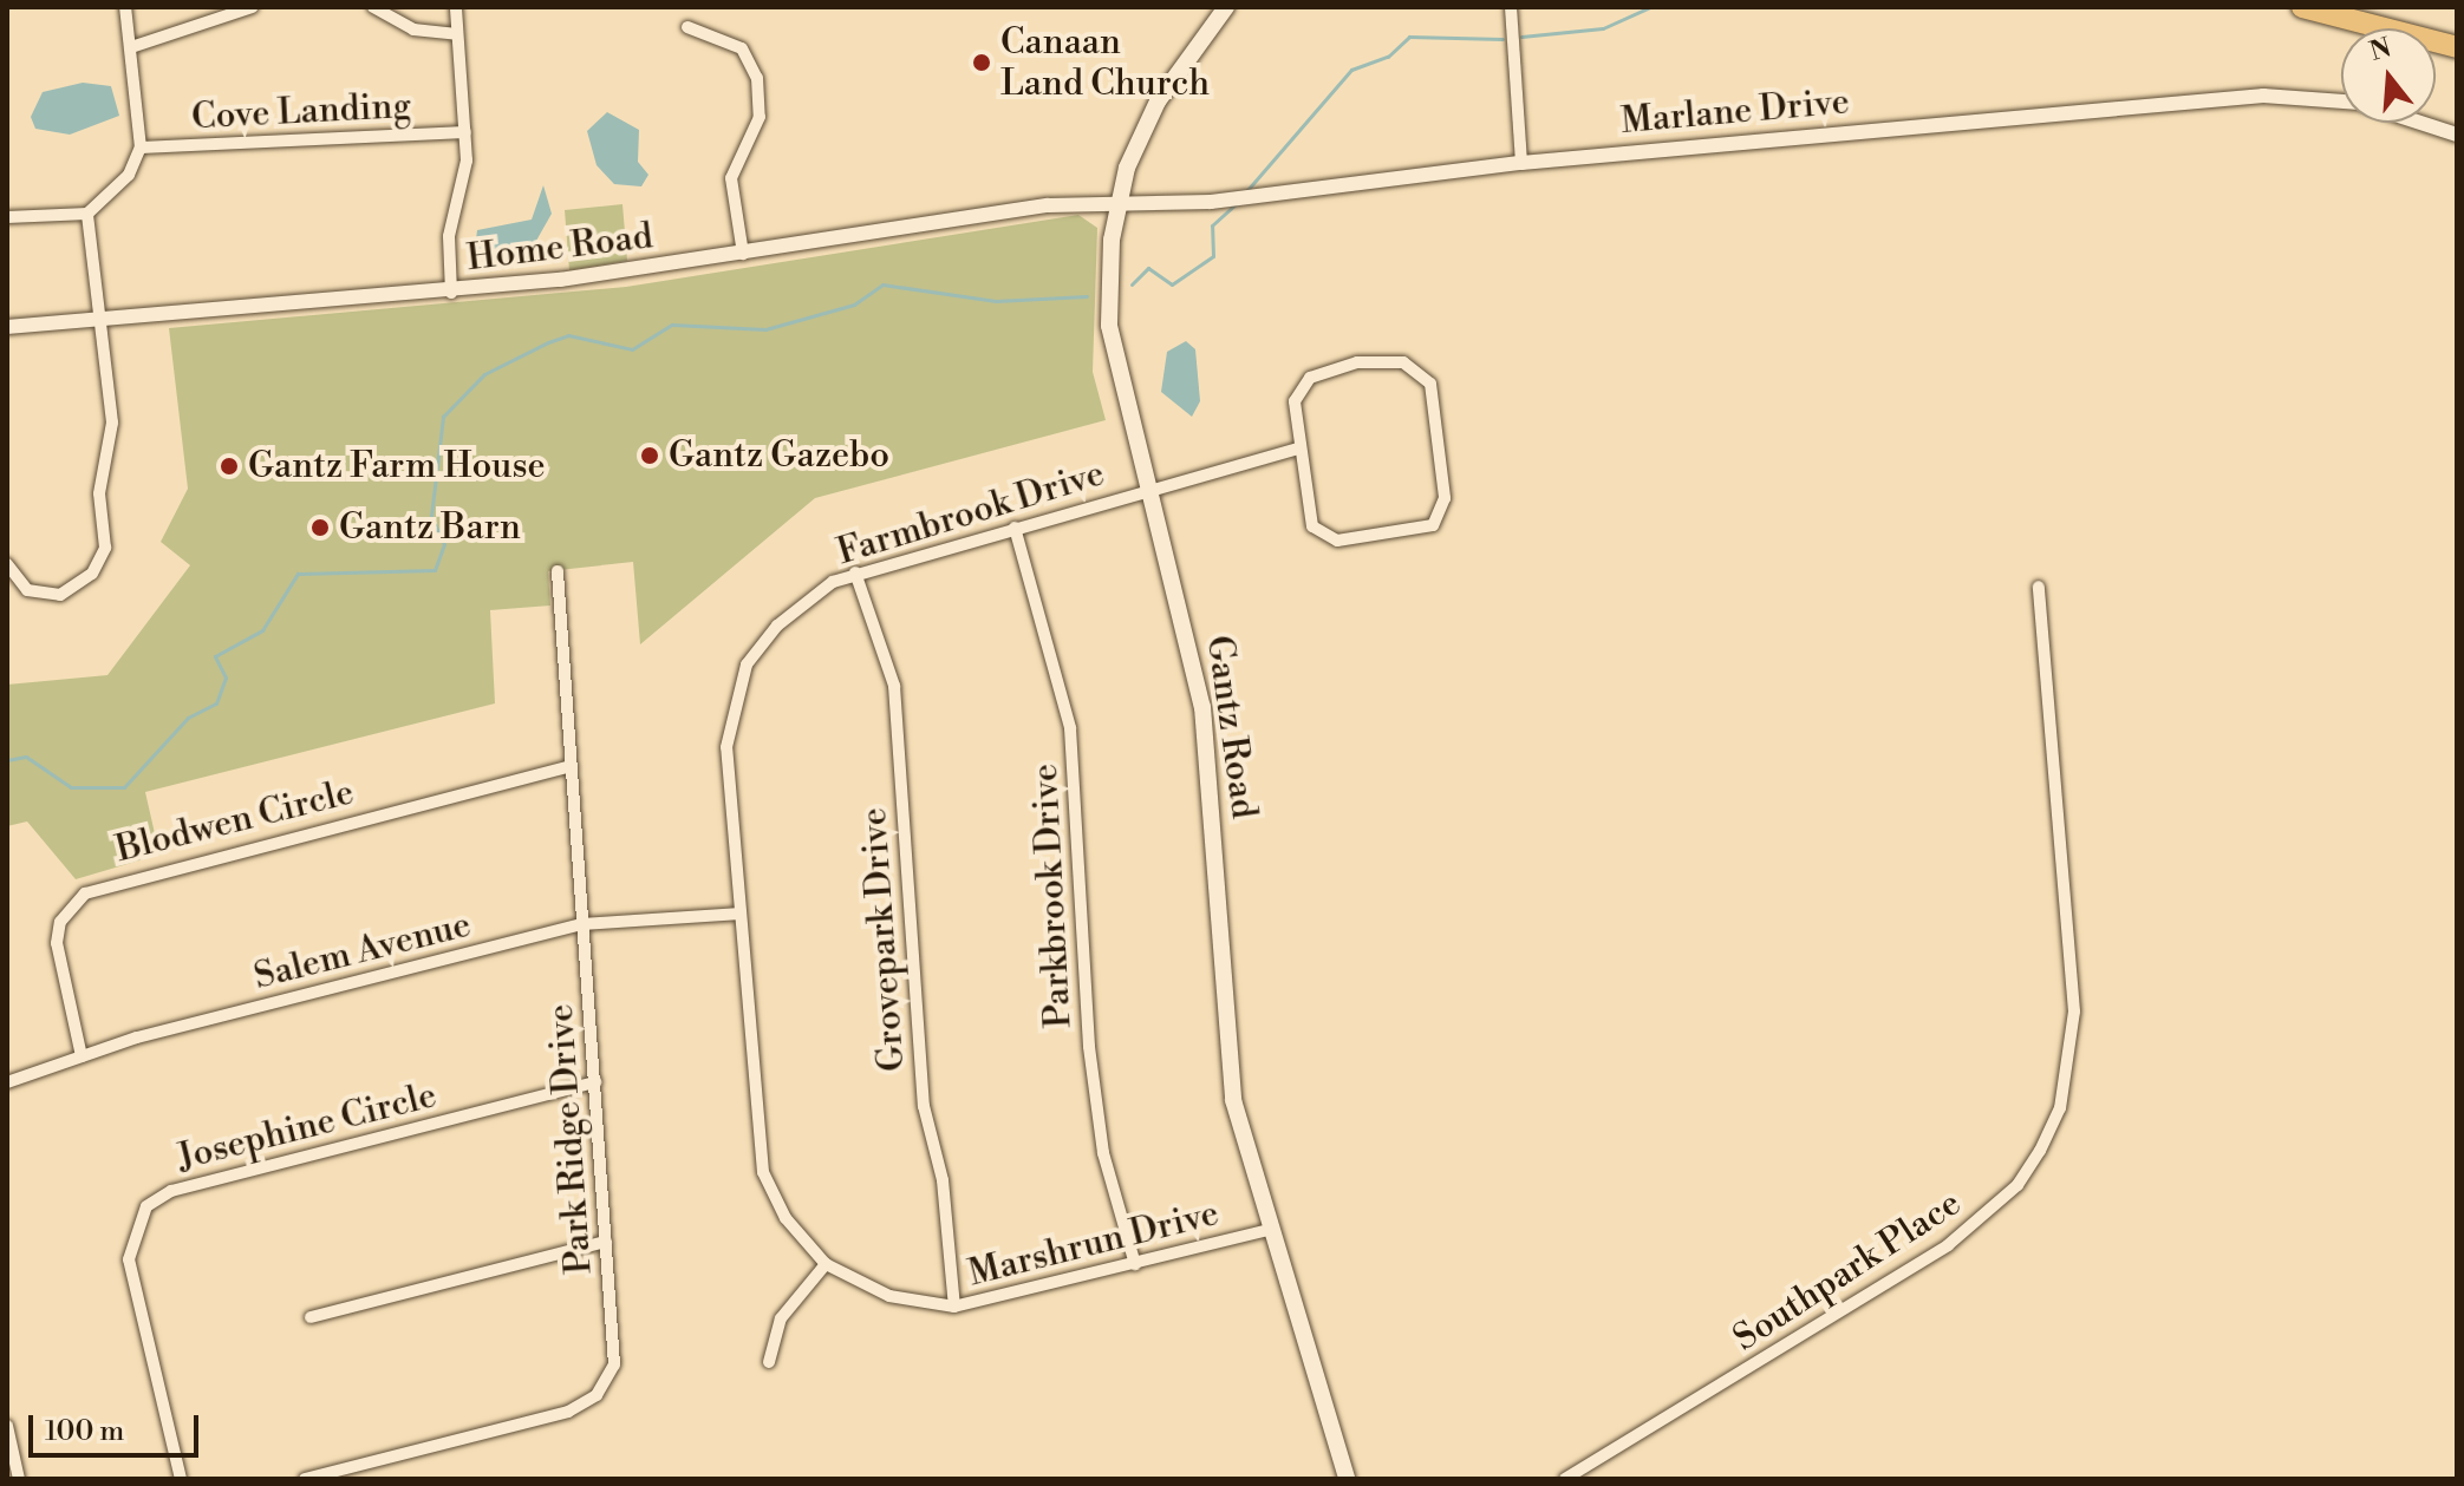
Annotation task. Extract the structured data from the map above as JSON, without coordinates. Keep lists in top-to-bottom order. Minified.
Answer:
{"streets":{"main road":["Gantz Road"],"street":["Cove Landing","Marlane Drive","Home Road","Farmbrook Drive","Blodwen Circle","Parkbrook Drive","Grovepark Drive","Salem Avenue","Josephine Circle","Park Ridge Drive","Marshrun Drive","Southpark Place"]},"crossings":[["Marlane Drive","Home Road"],["Marlane Drive","Gantz Road"],["Home Road","Gantz Road"],["Farmbrook Drive","Gantz Road"],["Farmbrook Drive","Parkbrook Drive"],["Farmbrook Drive","Grovepark Drive"],["Farmbrook Drive","Salem Avenue"],["Farmbrook Drive","Marshrun Drive"],["Gantz Road","Marshrun Drive"],["Blodwen Circle","Salem Avenue"],["Blodwen Circle","Park Ridge Drive"],["Parkbrook Drive","Marshrun Drive"],["Grovepark Drive","Marshrun Drive"],["Salem Avenue","Park Ridge Drive"],["Josephine Circle","Park Ridge Drive"]],"places":["Canaan Land Church","Gantz Gazebo","Gantz Farm House","Gantz Barn"],"scale_bar":"100 m","north":"top"}
